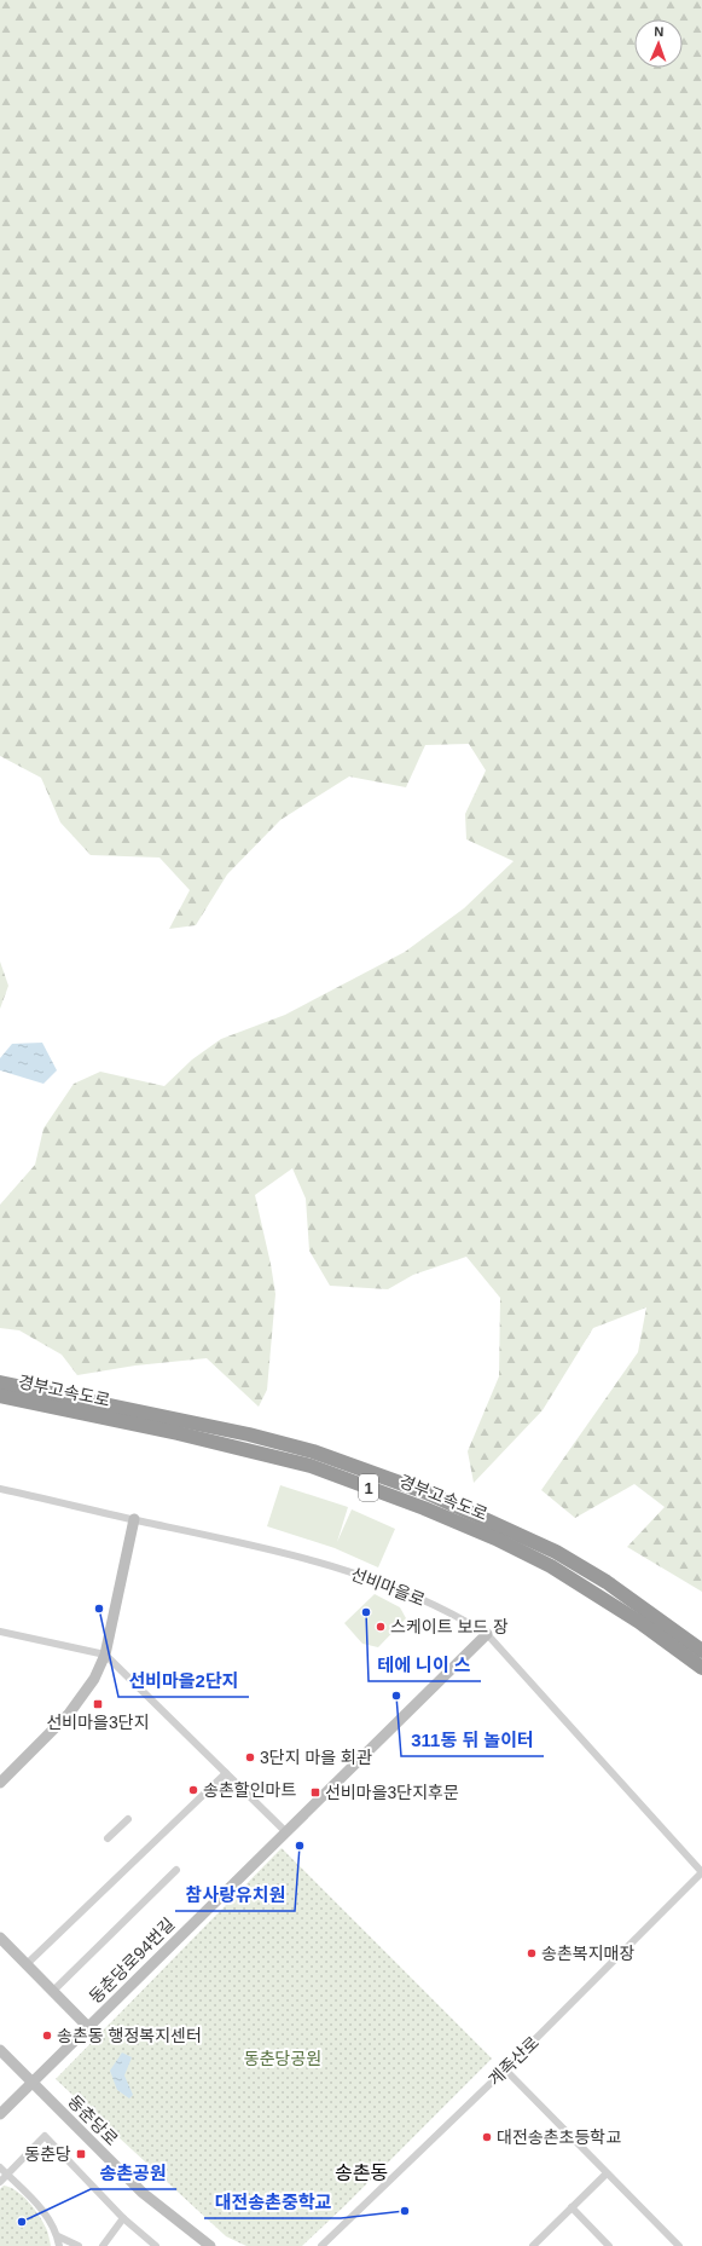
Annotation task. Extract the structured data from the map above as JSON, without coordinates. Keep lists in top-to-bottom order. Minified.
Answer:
{"streets":{"highway":["경부고속도로","1"],"main road":["동춘당로94번길","동춘당로"],"street":["선비마을로","계족산로"]},"crossings":[["선비마을로","동춘당로94번길"],["선비마을로","계족산로"],["동춘당로94번길","동춘당로"]],"districts":["송촌동"],"parks":["동춘당공원"],"places":{"other":["선비마을2단지","테에 니이 스","스케이트 보드 장","311동 뒤 놀이터","3단지 마을 회관","송촌할인마트","참사랑유치원","송촌복지매장","송촌동 행정복지센터","대전송촌초등학교","대전송촌중학교","송촌공원"],"transit":["선비마을3단지","선비마을3단지후문","동춘당"]},"north":"top"}
